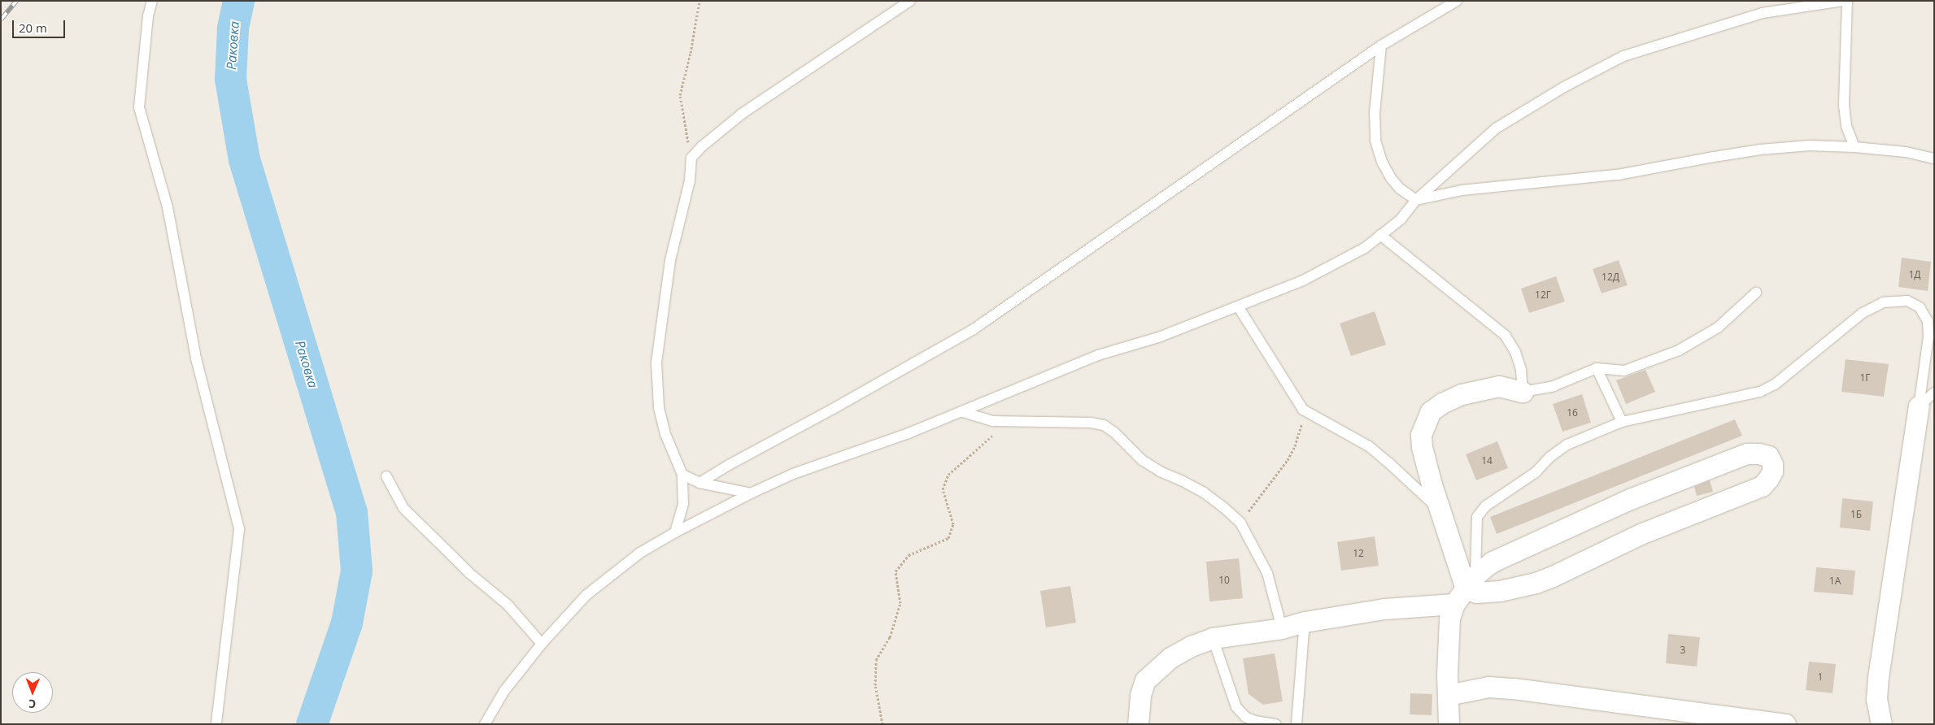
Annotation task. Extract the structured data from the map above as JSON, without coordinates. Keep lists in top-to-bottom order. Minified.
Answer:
{"water":["Раковка"],"house_numbers":["1Д","12Д","12Г","1Г","16","14","1Б","12","10","1А","3","1"],"scale_bar":"20 m","north":"bottom"}
